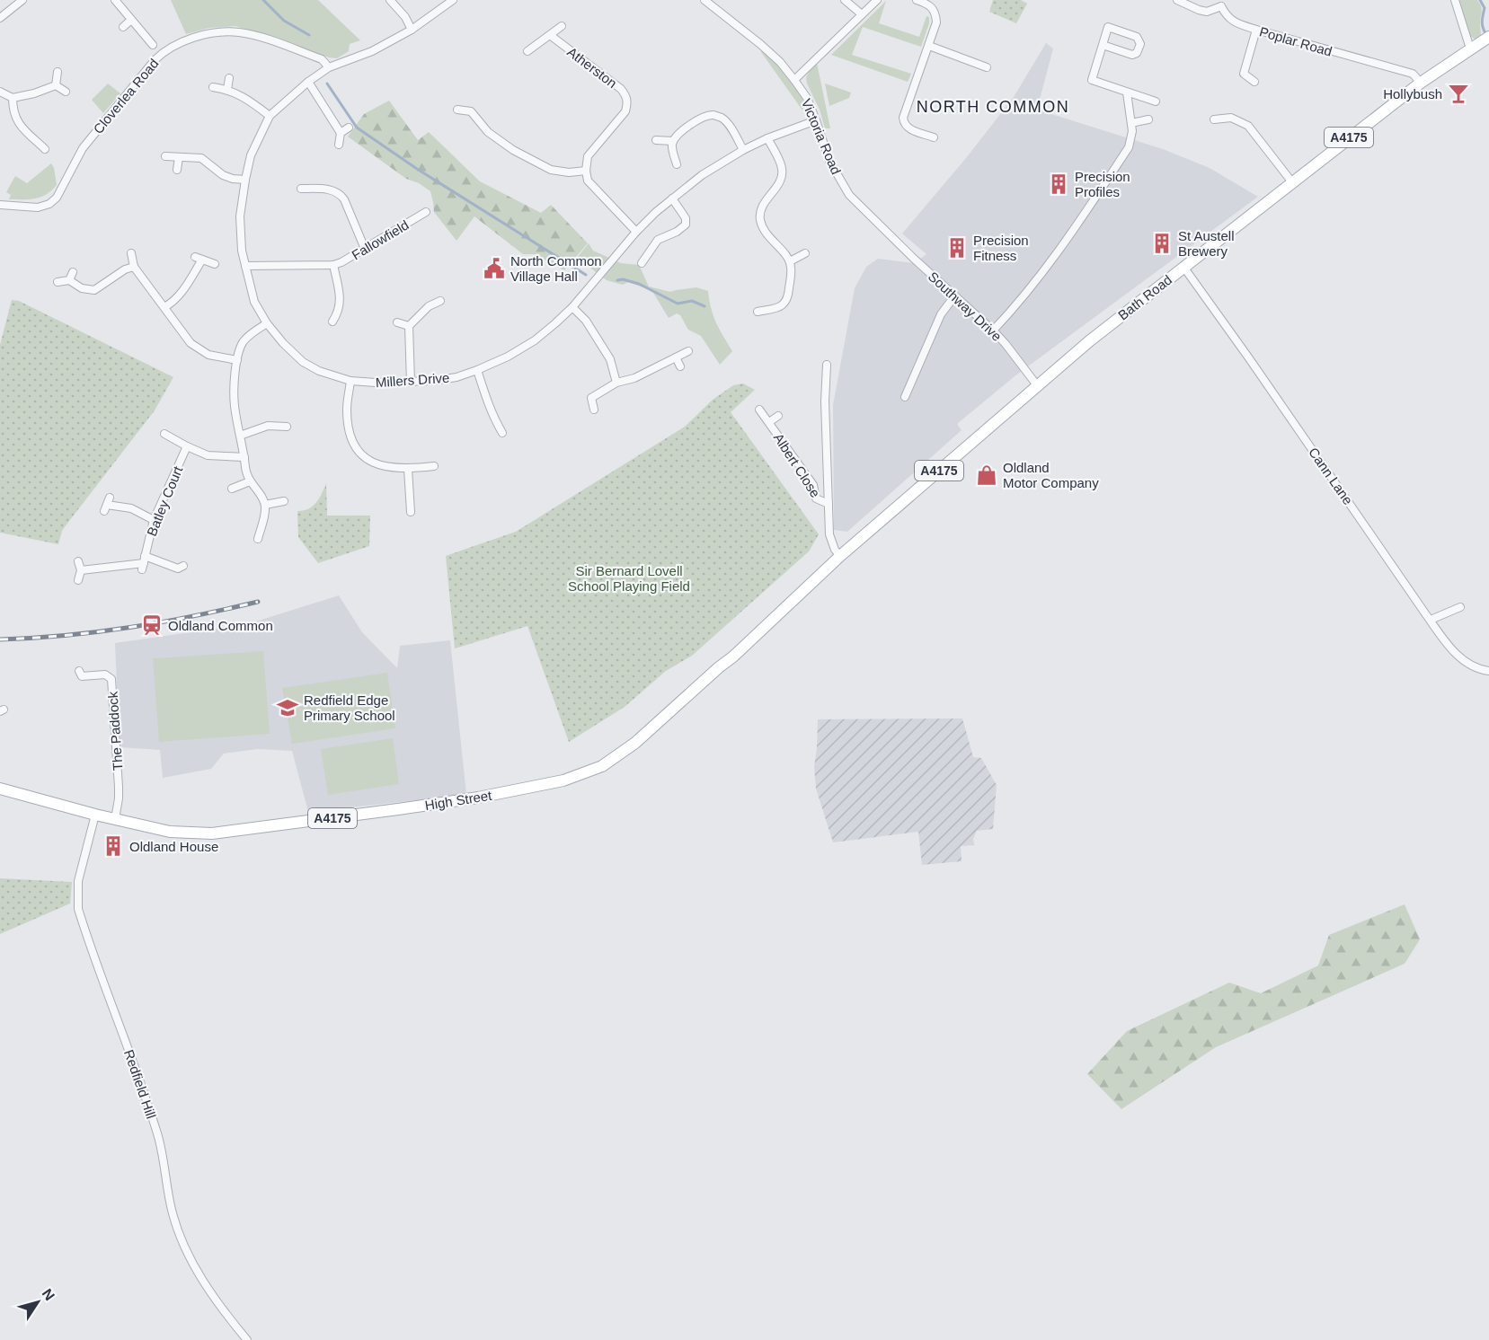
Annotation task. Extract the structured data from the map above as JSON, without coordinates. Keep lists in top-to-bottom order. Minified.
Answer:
{"streets":{"main road":["A4175","Bath Road","High Street"],"street":["Poplar Road","Atherston","Cloverlea Road","Victoria Road","Fallowfield","Southway Drive","Millers Drive","Albert Close","Cann Lane","Batley Court","The Paddock","Redfield Hill"]},"crossings":[["Poplar Road","Bath Road"],["Cloverlea Road","Millers Drive"],["Victoria Road","Southway Drive"],["Victoria Road","Millers Drive"],["Fallowfield","Millers Drive"],["Bath Road","Southway Drive"],["Bath Road","Cann Lane"],["Bath Road","High Street"],["The Paddock","High Street"],["High Street","Redfield Hill"]],"districts":["NORTH COMMON"],"parks":["Sir Bernard Lovell School Playing Field"],"places":{"bar":["Hollybush"],"building":["Precision Profiles","St Austell Brewery","Precision Fitness","Oldland House"],"public building":["North Common Village Hall"],"shop":["Oldland Motor Company"],"station":["Oldland Common"],"school or university":["Redfield Edge Primary School"]},"north":"top right"}
